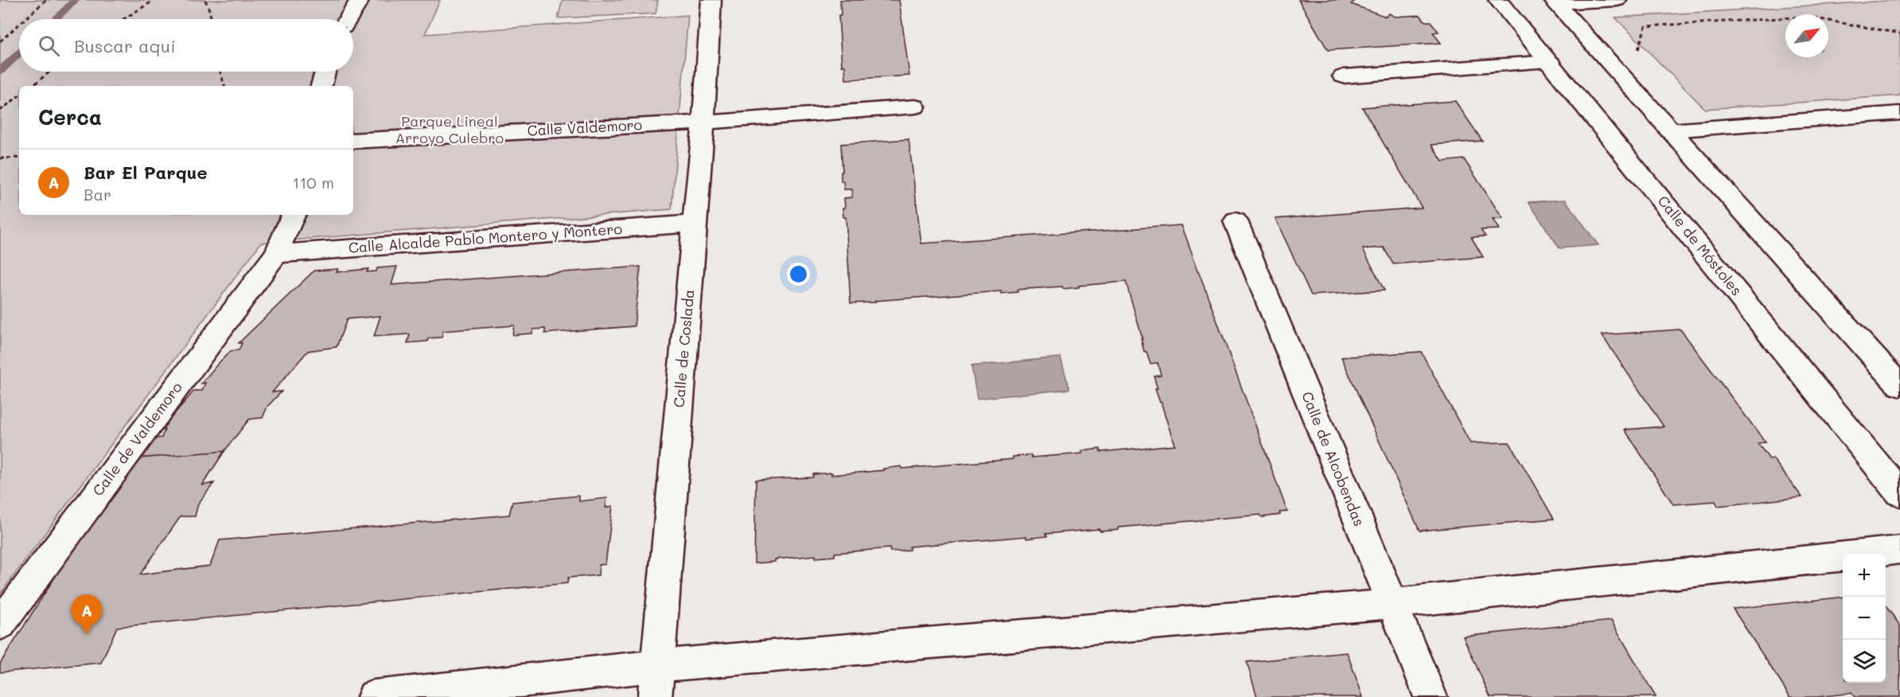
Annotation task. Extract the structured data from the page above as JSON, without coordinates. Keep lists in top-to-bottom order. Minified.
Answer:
{"streets":{"street":["Calle Valdemoro","Calle Alcalde Pablo Montero y Montero","Calle de Móstoles","Calle de Coslada","Calle de Valdemoro","Calle de Alcobendas"]},"crossings":[["Calle Valdemoro","Calle de Coslada"],["Calle Alcalde Pablo Montero y Montero","Calle de Coslada"],["Calle Alcalde Pablo Montero y Montero","Calle de Valdemoro"]],"parks":["Parque Lineal Arroyo Culebro"],"north":"top right","page":{"search":"Buscar aquí","heading":"Cerca","list":[{"mark":"A","name":"Bar El Parque","note":"Bar","value":"110 m"}],"map_buttons":["+","−"],"pins":"A"}}
